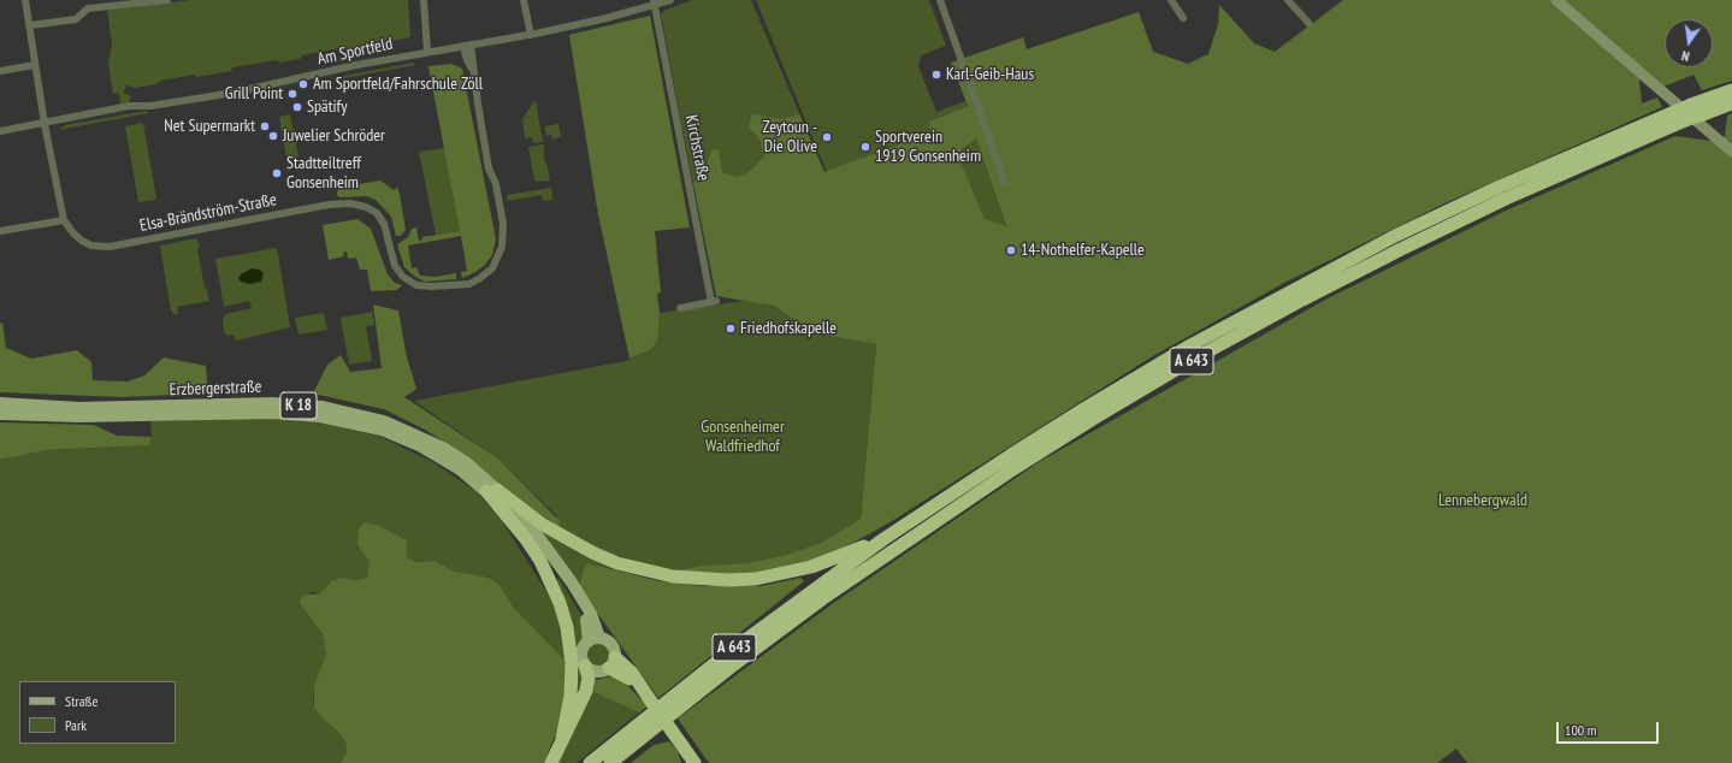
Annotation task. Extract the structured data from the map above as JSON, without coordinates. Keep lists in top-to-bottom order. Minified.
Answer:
{"streets":{"highway":["A 643"],"main road":["Erzbergerstraße","K 18"],"street":["Am Sportfeld","Kirchstraße","Elsa-Brändström-Straße"]},"crossings":[["Am Sportfeld","Kirchstraße"],["Am Sportfeld","Elsa-Brändström-Straße"]],"parks":["Gonsenheimer Waldfriedhof","Lennebergwald"],"places":["Karl-Geib-Haus","Am Sportfeld/Fahrschule Zöll","Grill Point","Spätify","Net Supermarkt","Juwelier Schröder","Zeytoun - Die Olive","Sportverein 1919 Gonsenheim","Stadtteiltreff Gonsenheim","14-Nothelfer-Kapelle","Friedhofskapelle"],"legend":["Straße","Park"],"scale_bar":"100 m","north":"bottom"}
